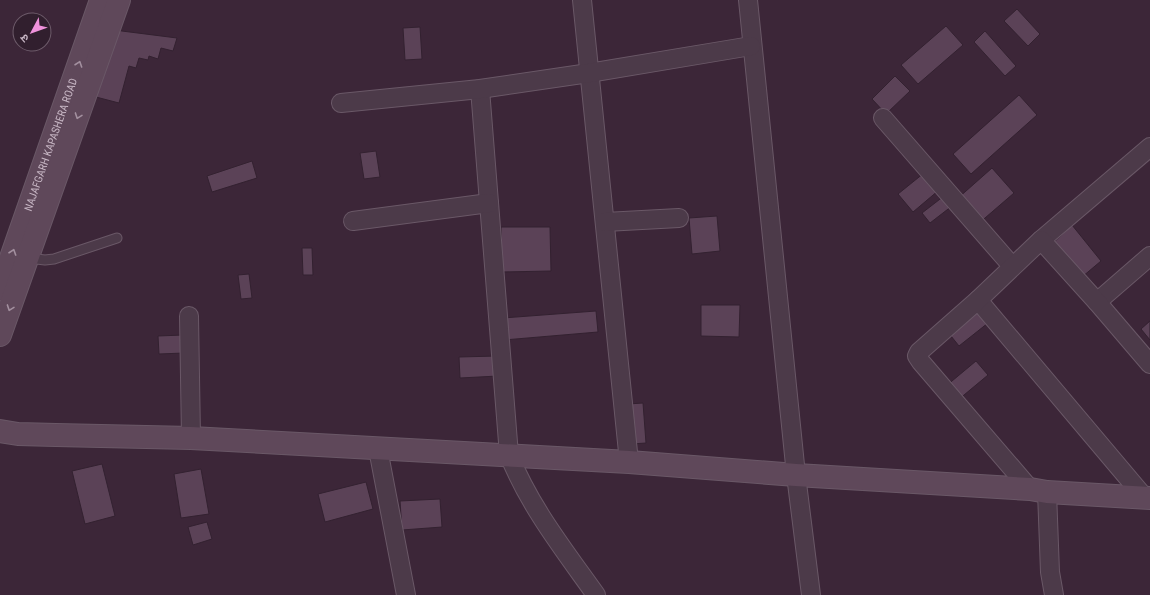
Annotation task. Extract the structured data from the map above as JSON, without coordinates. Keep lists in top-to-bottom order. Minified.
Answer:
{"streets":{"street":["NAJAFGARH KAPASHERA ROAD"]},"north":"bottom left"}
